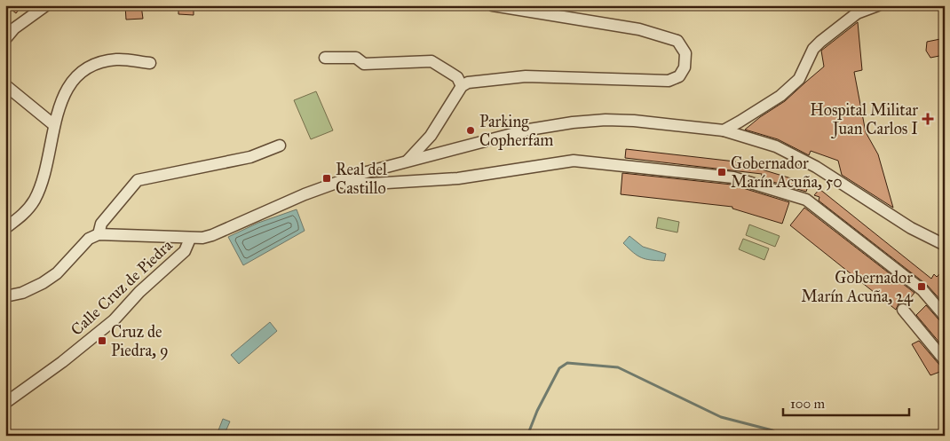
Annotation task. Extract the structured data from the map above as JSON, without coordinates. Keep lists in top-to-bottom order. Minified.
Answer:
{"streets":{"street":["Calle Cruz de Piedra"]},"places":{"health":["Hospital Militar Juan Carlos I"],"other":["Parking Copherfam"],"transit":["Gobernador Marín Acuña, 50","Real del Castillo","Gobernador Marín Acuña, 24","Cruz de Piedra, 9"]},"scale_bar":"100 m"}
